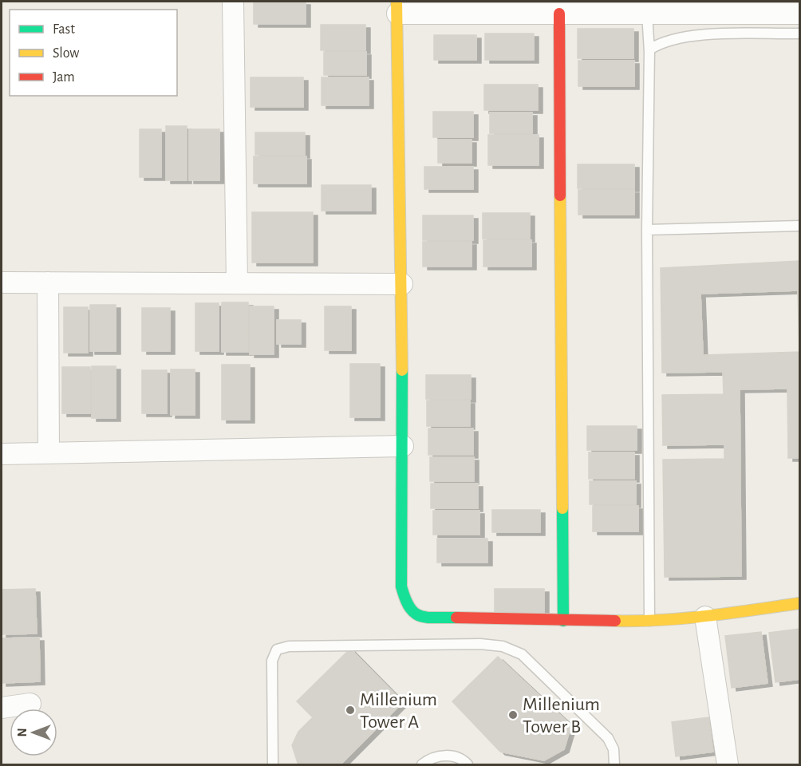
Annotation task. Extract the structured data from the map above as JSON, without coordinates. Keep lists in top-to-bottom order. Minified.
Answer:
{"places":["Millenium Tower A","Millenium Tower B"],"legend":["Fast","Slow","Jam"],"north":"left"}
